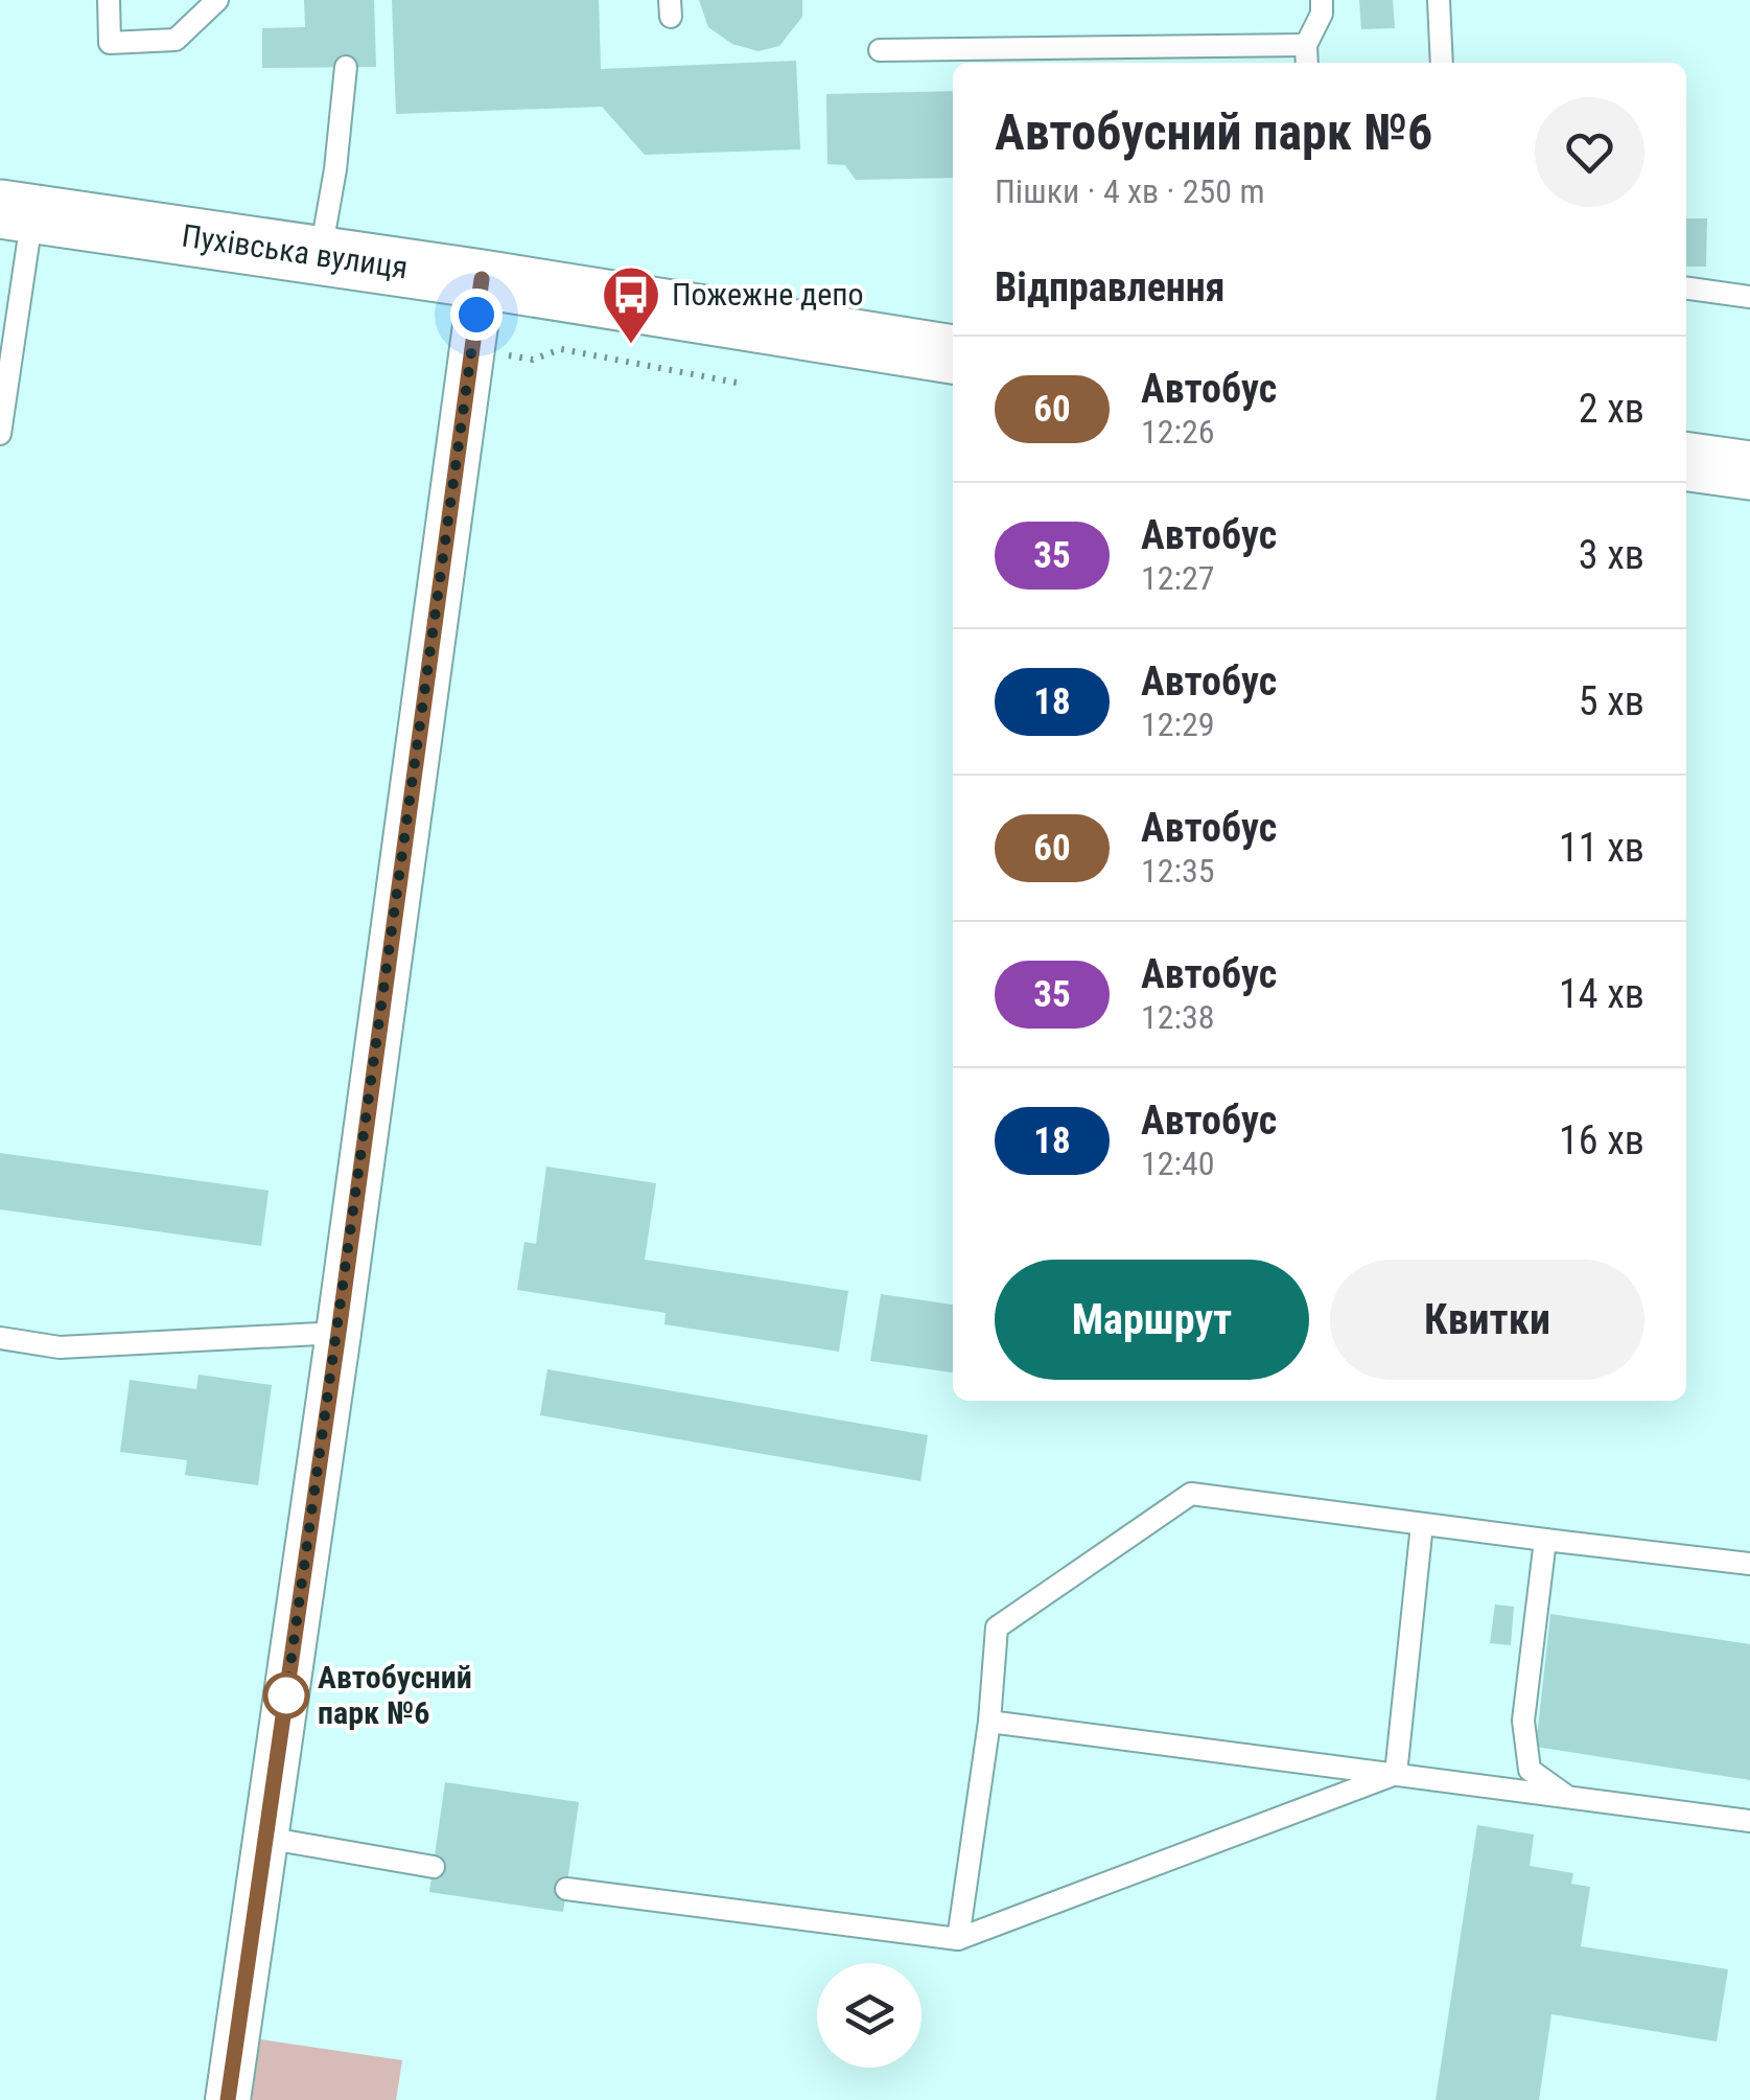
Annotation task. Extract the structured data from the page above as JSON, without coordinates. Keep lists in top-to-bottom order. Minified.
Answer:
{"streets":{"street":["Пухівська вулиця"]},"places":{"bus stop":["Пожежне депо"],"other":["Автобусний парк №6"]},"lines":["bus line 60"],"page":{"heading":[["Автобусний парк №6","Пішки · 4 хв · 250 m"],"Відправлення"],"list":[{"mark":"60","name":"Автобус","note":"12:26","value":"2 хв"},{"mark":"35","name":"Автобус","note":"12:27","value":"3 хв"},{"mark":"18","name":"Автобус","note":"12:29","value":"5 хв"},{"mark":"60","name":"Автобус","note":"12:35","value":"11 хв"},{"mark":"35","name":"Автобус","note":"12:38","value":"14 хв"},{"mark":"18","name":"Автобус","note":"12:40","value":"16 хв"}],"buttons":["Маршрут","Квитки"]}}
